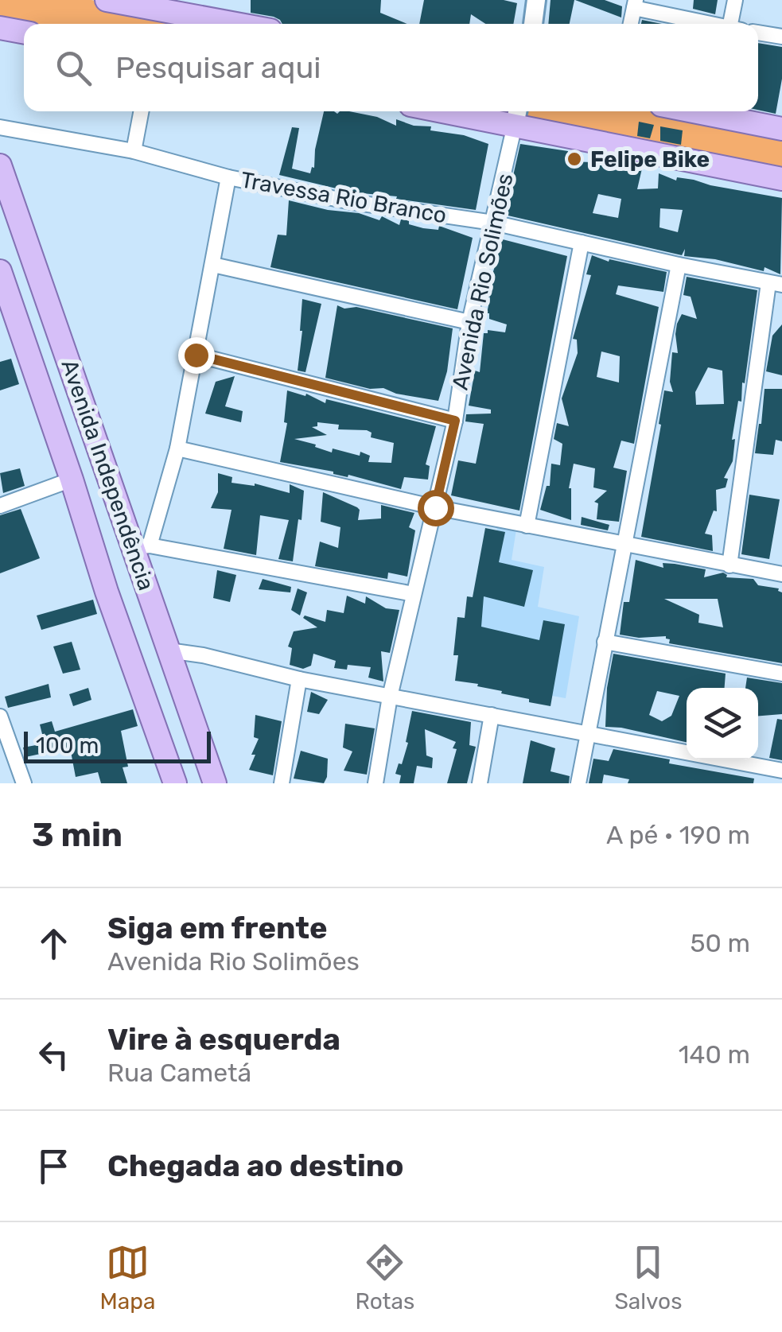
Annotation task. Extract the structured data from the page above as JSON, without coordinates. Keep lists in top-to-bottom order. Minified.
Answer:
{"streets":{"main road":["Avenida Independência"],"street":["Travessa Rio Branco","Avenida Rio Solimões"]},"crossings":[["Travessa Rio Branco","Avenida Rio Solimões"]],"places":["Felipe Bike"],"scale_bar":"100 m","page":{"search":"Pesquisar aqui","scale":"100 m","heading":["3 min","A pé · 190 m"],"list":[["Siga em frente","Avenida Rio Solimões","50 m"],["Vire à esquerda","Rua Cametá","140 m"],"Chegada ao destino"],"nav":["Mapa","Rotas","Salvos"]}}
